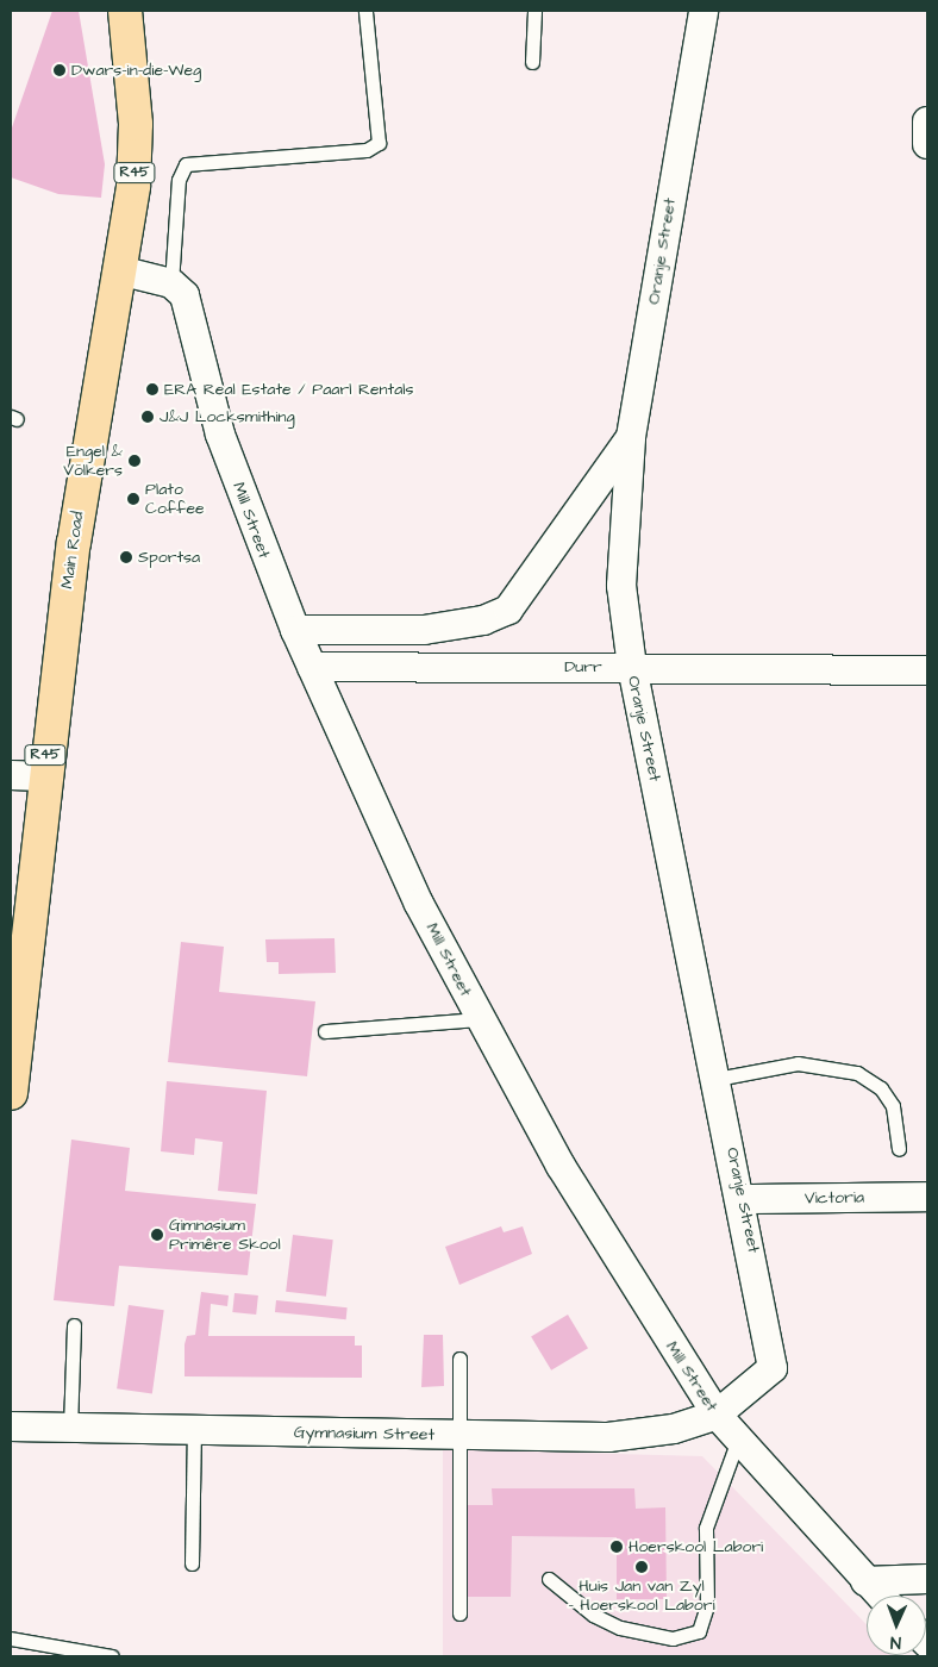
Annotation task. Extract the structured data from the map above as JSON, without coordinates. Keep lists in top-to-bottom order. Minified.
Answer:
{"streets":{"main road":["R45","Main Road"],"street":["Oranje Street","Mill Street","Durr","Victoria","Gymnasium Street"]},"crossings":[["Oranje Street","Mill Street"],["Oranje Street","Durr"],["Oranje Street","Victoria"],["Oranje Street","Gymnasium Street"],["Mill Street","Durr"],["Mill Street","Gymnasium Street"]],"places":["Dwars-in-die-Weg","ERA Real Estate / Paarl Rentals","J&J Locksmithing","Engel & Völkers","Plato Coffee","Sportsa","Gimnasium Primêre Skool","Hoerskool Labori","Huis Jan van Zyl - Hoerskool Labori"],"north":"bottom"}
